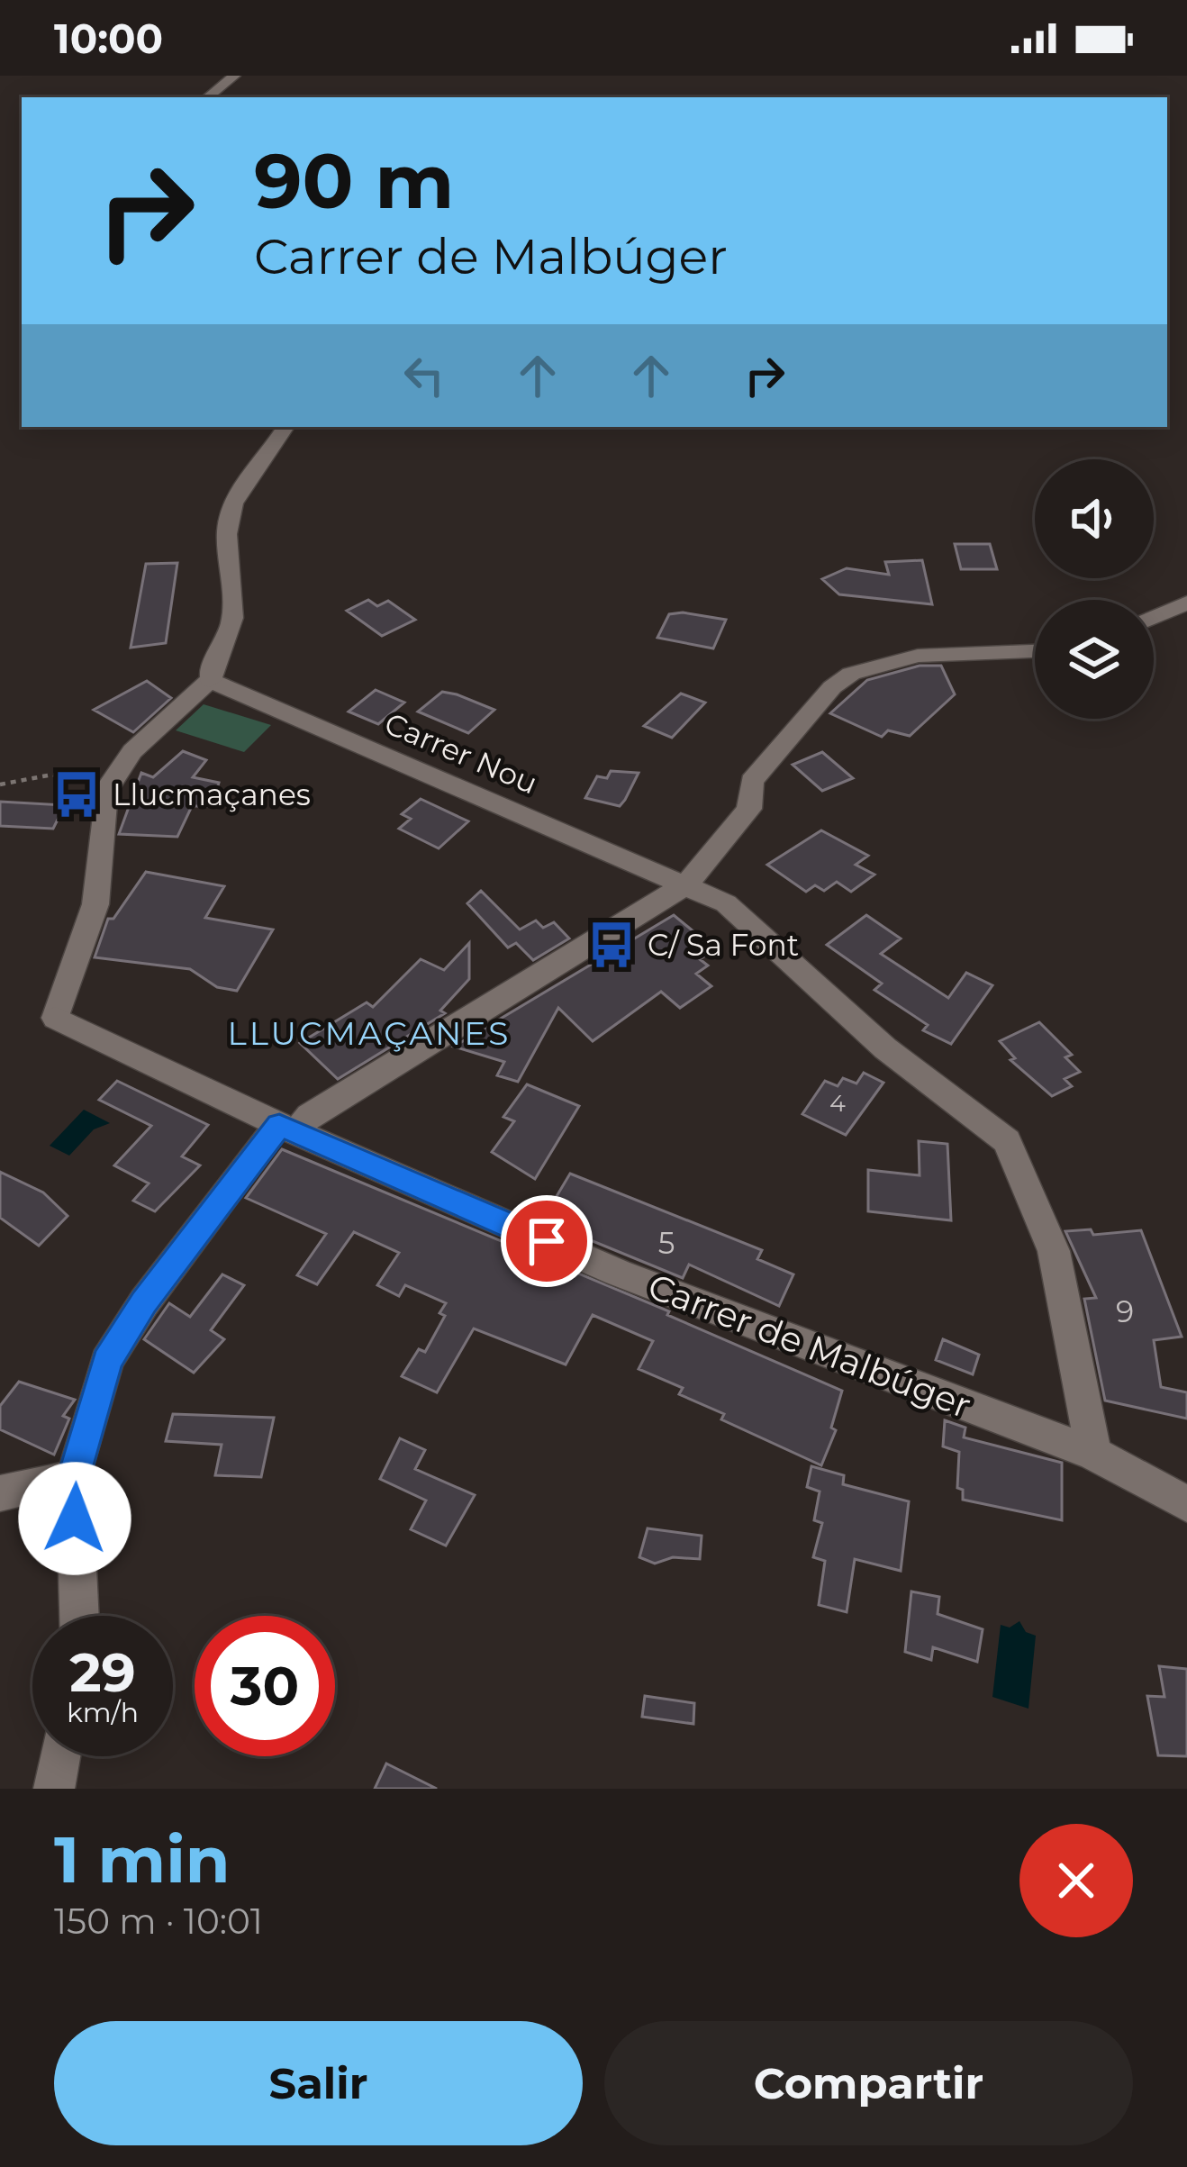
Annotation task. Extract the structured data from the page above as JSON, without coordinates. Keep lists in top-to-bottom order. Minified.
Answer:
{"streets":{"street":["Carrer Nou","Carrer de Malbúger"]},"crossings":[["Carrer Nou","Carrer de Malbúger"]],"districts":["LLUCMAÇANES"],"places":{"bus stop":["Llucmaçanes","C/ Sa Font"]},"house_numbers":["4","5","9"],"page":{"status":"10:00","turn":["90 m","Carrer de Malbúger"],"speed":"29 km/h","limit":"30","heading":["1 min","150 m · 10:01"],"buttons":["Salir","Compartir"]}}
